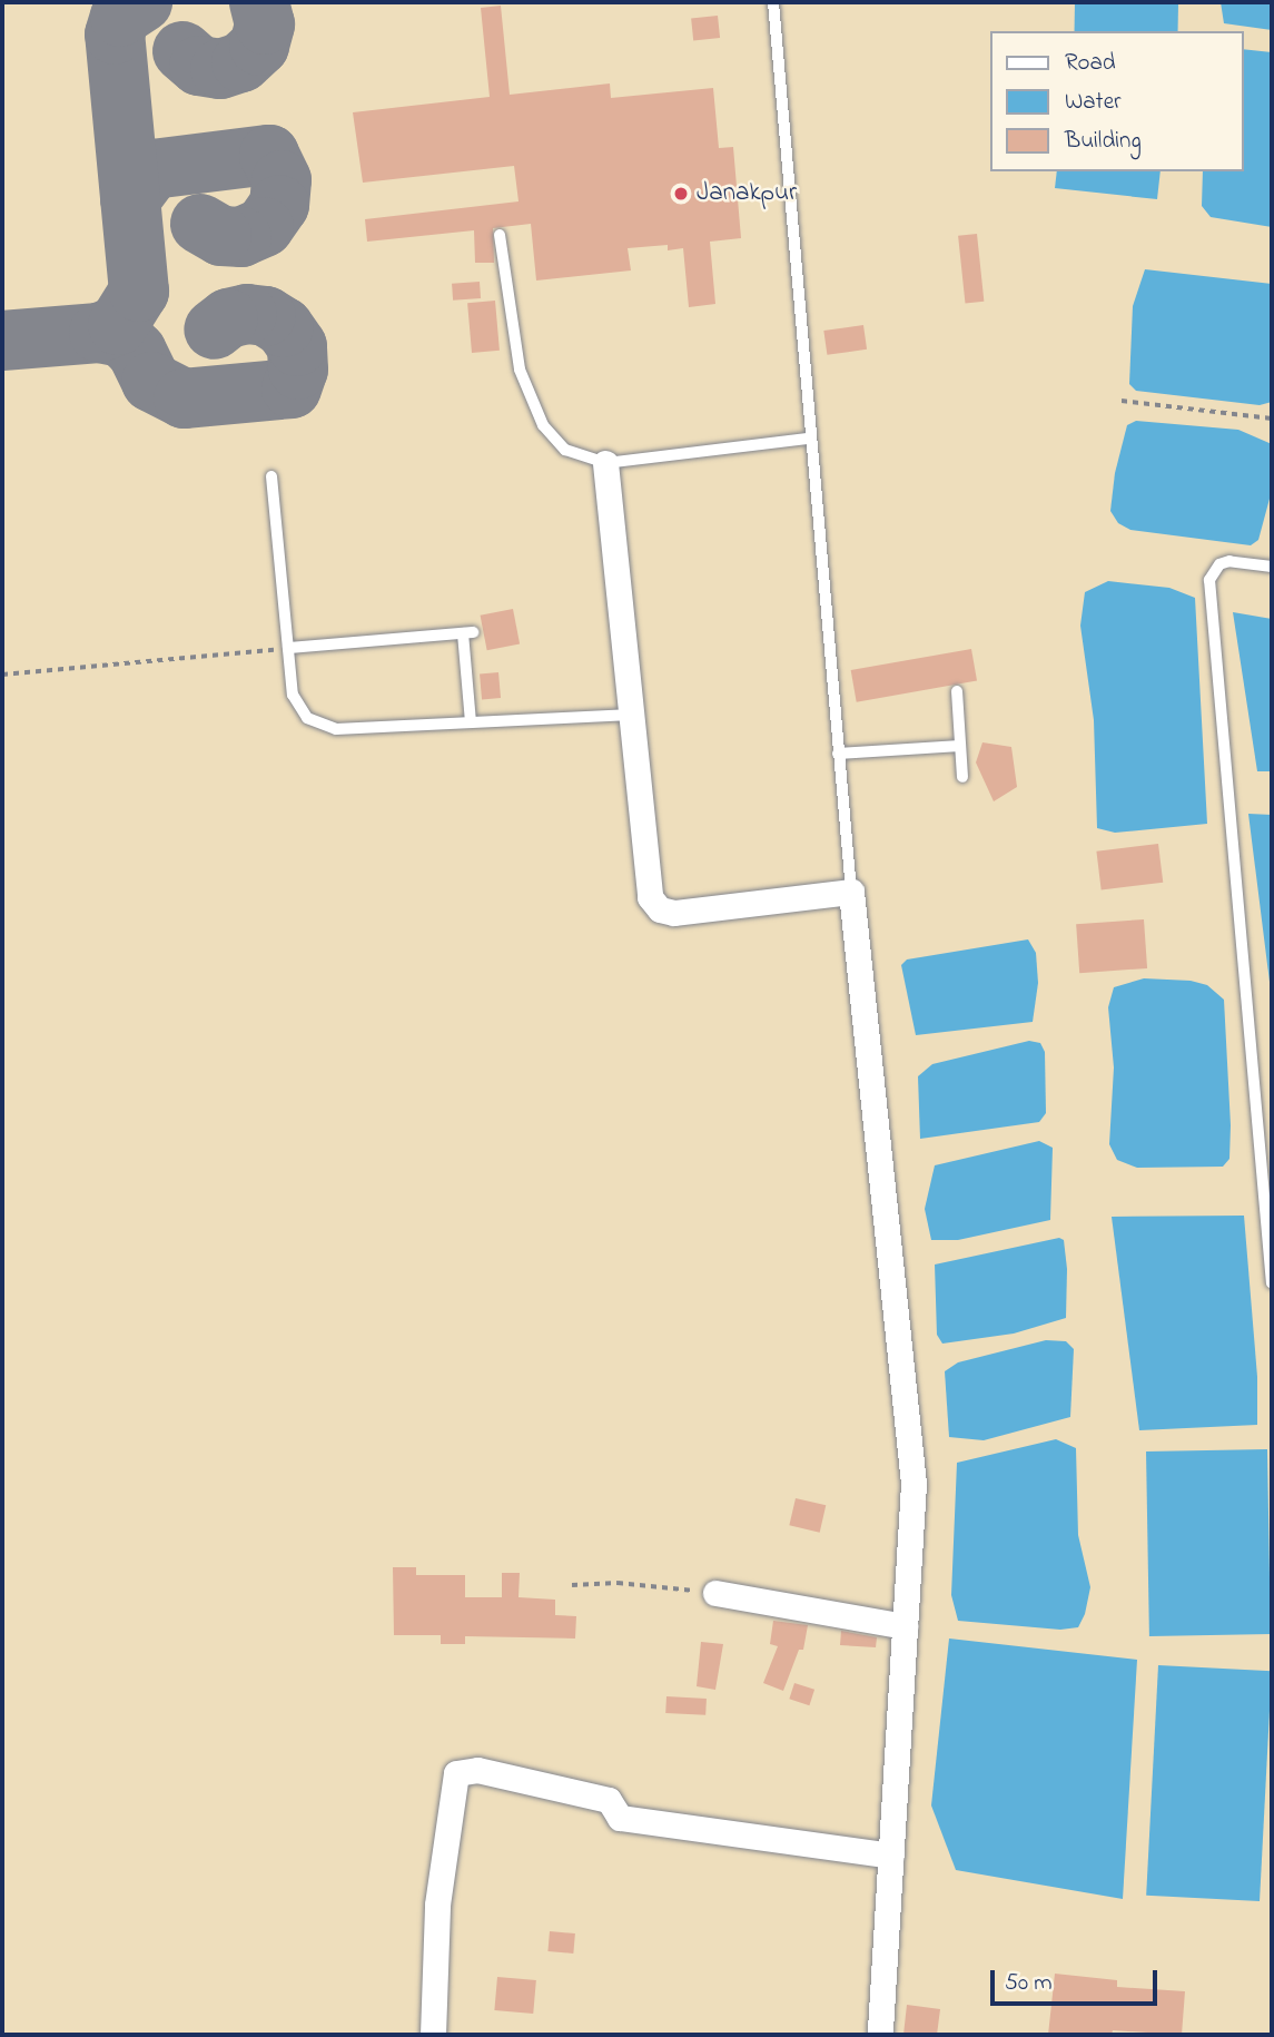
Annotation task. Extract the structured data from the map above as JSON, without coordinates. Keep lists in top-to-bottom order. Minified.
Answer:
{"places":["Janakpur"],"legend":["Road","Water","Building"],"scale_bar":"50 m"}
